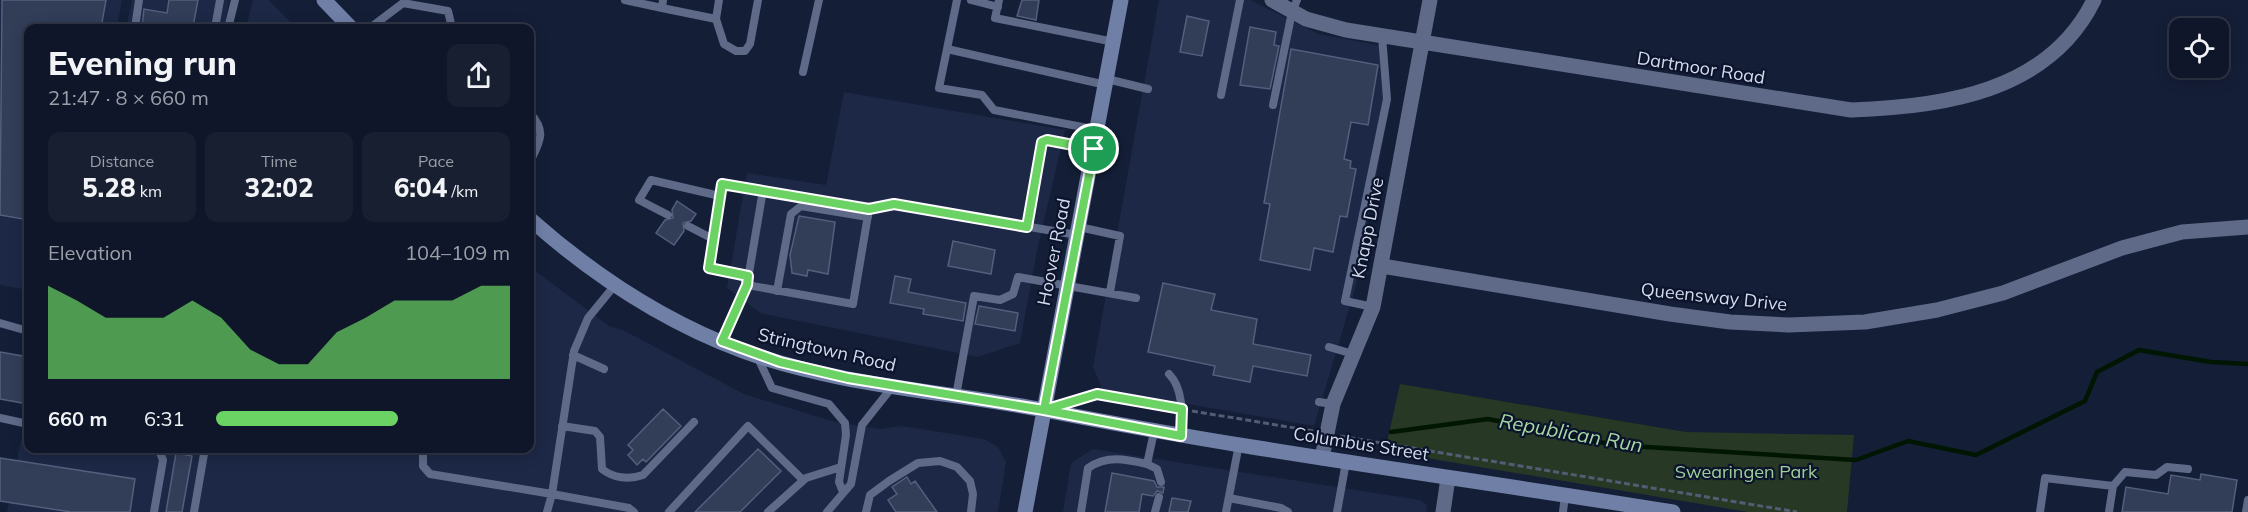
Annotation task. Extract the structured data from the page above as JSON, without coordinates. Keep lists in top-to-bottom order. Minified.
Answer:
{"streets":{"main road":["Hoover Road","Stringtown Road","Columbus Street"],"street":["Dartmoor Road","Knapp Drive","Queensway Drive"]},"crossings":[["Dartmoor Road","Knapp Drive"],["Knapp Drive","Queensway Drive"],["Knapp Drive","Columbus Street"],["Hoover Road","Stringtown Road"],["Hoover Road","Columbus Street"],["Stringtown Road","Columbus Street"]],"water":["Republican Run"],"parks":["Swearingen Park"],"page":{"heading":["Evening run","21:47 · 8 × 660 m"],"stats":[["Distance","5.28 km"],["Time","32:02"],["Pace","6:04 /km"]],"chart":["Elevation","104–109 m"],"list":[{"name":"660 m","note":"6:31"}]}}
